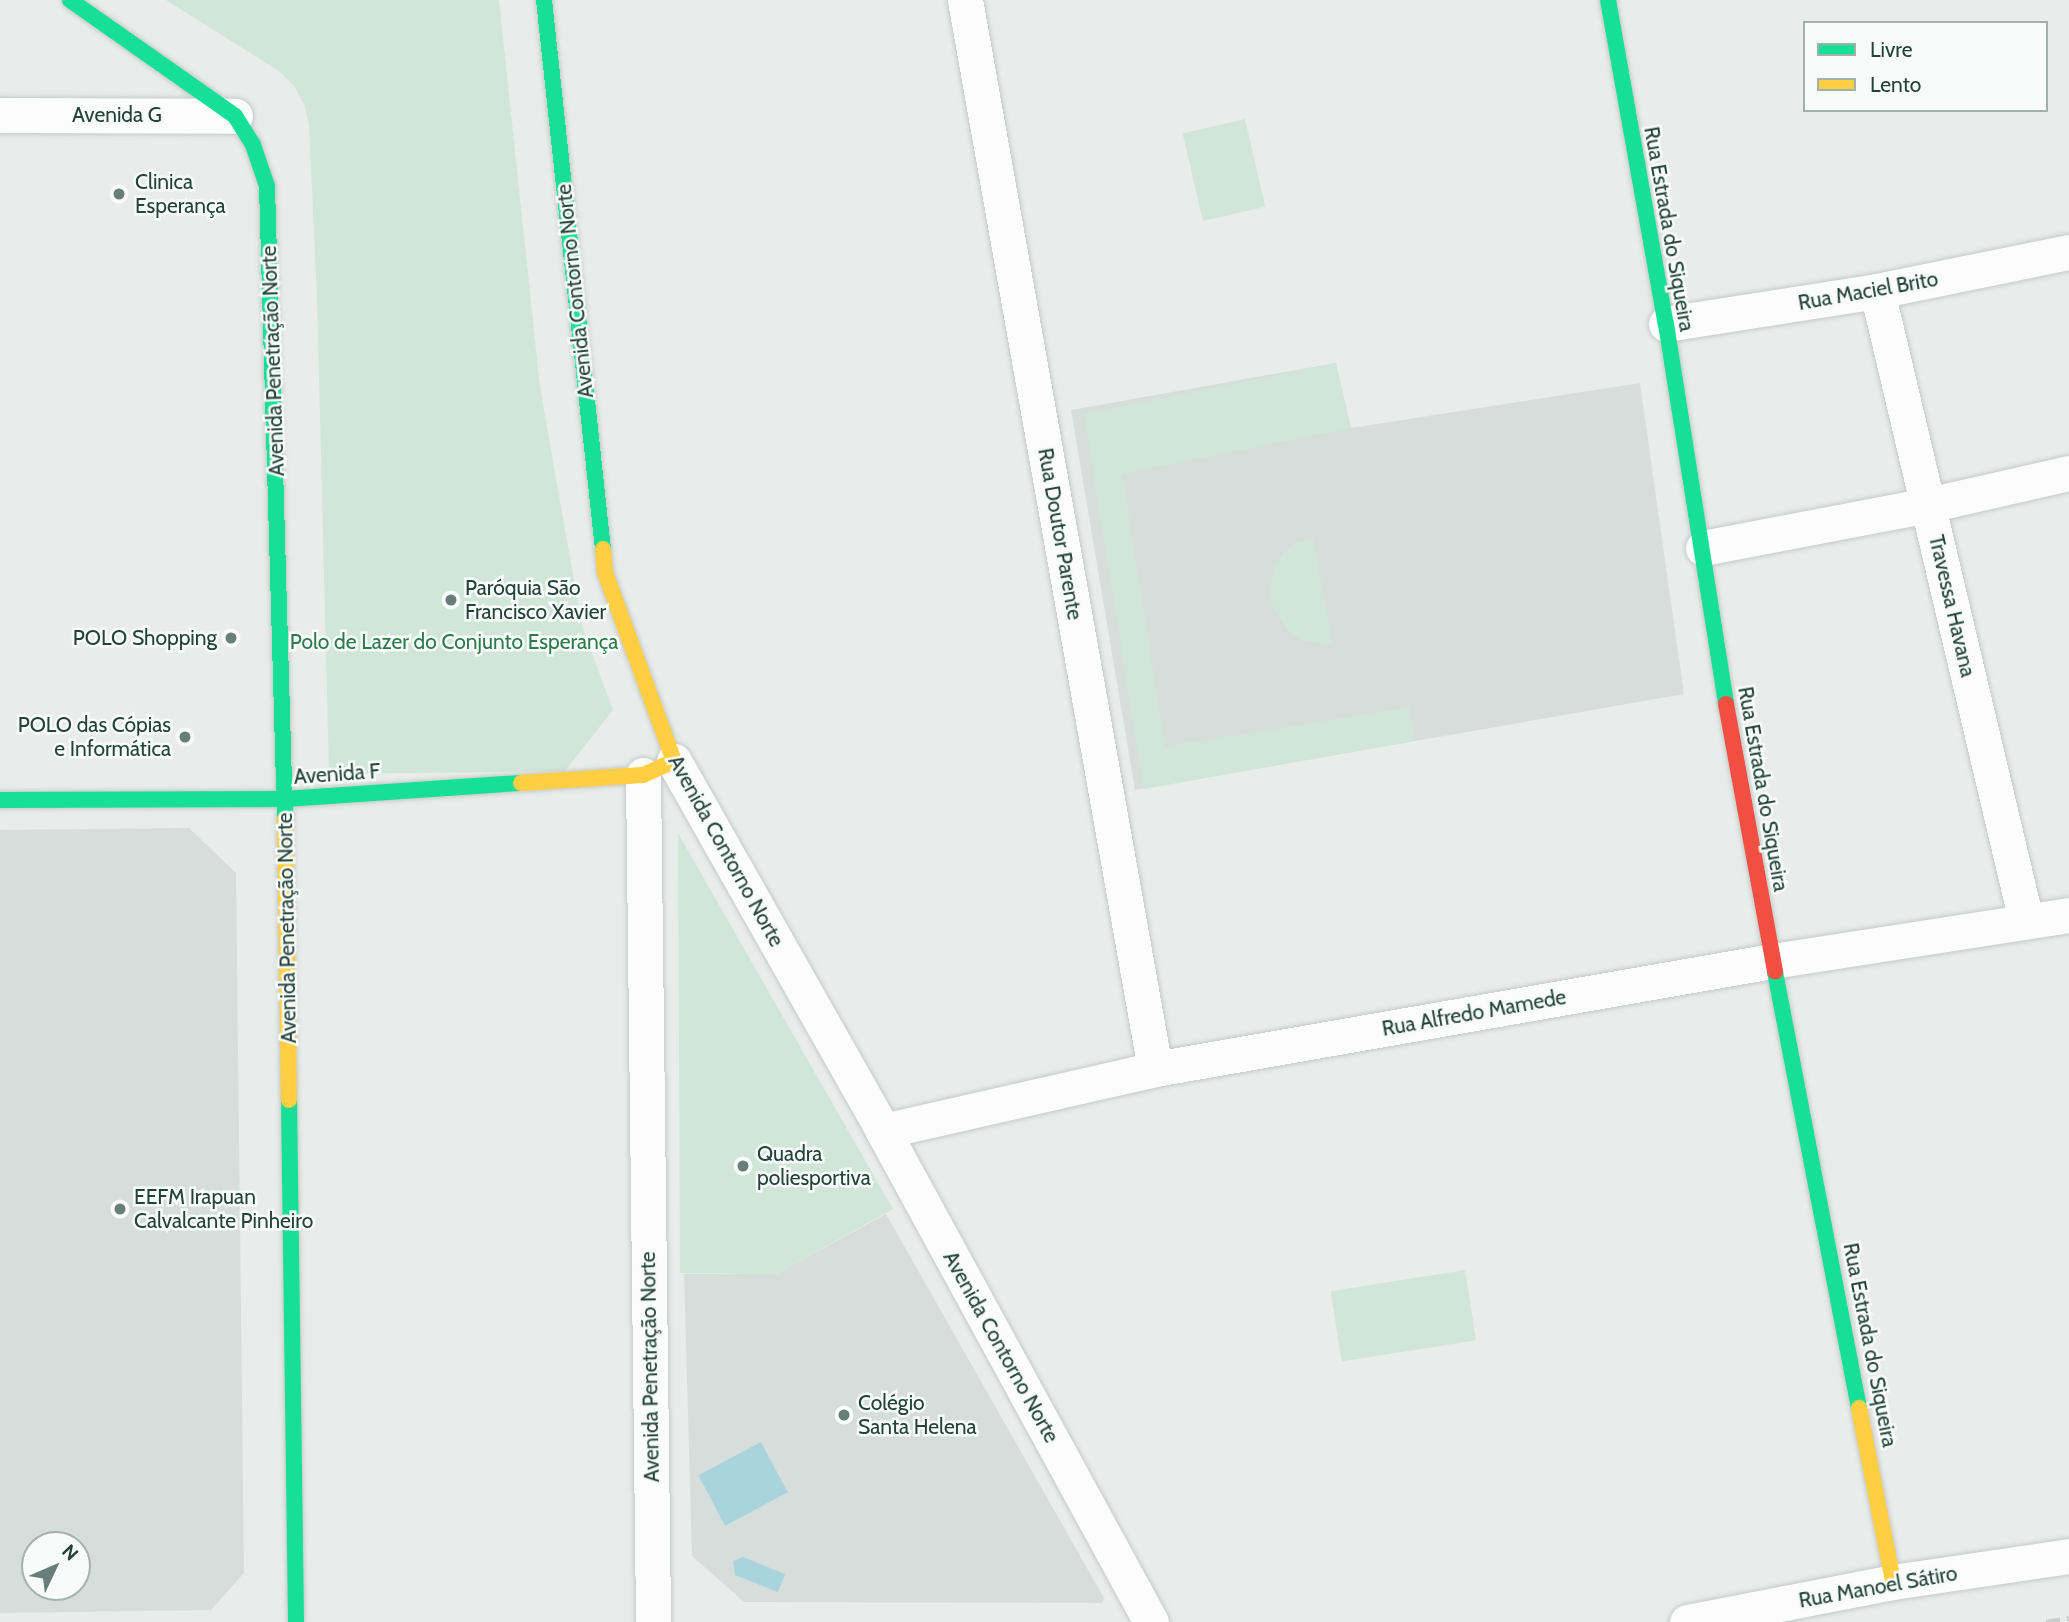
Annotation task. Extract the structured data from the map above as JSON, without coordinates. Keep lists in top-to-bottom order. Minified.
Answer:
{"streets":{"street":["Avenida G","Rua Estrada do Siqueira","Avenida Contorno Norte","Rua Maciel Brito","Avenida Penetração Norte","Rua Doutor Parente","Travessa Havana","Avenida F","Rua Alfredo Mamede","Rua Manoel Sátiro"]},"crossings":[["Avenida G","Avenida Penetração Norte"],["Rua Estrada do Siqueira","Rua Maciel Brito"],["Rua Estrada do Siqueira","Rua Alfredo Mamede"],["Rua Estrada do Siqueira","Rua Manoel Sátiro"],["Avenida Contorno Norte","Avenida F"],["Avenida Contorno Norte","Rua Alfredo Mamede"],["Rua Maciel Brito","Travessa Havana"],["Avenida Penetração Norte","Avenida F"],["Rua Doutor Parente","Rua Alfredo Mamede"],["Travessa Havana","Rua Alfredo Mamede"]],"parks":["Polo de Lazer do Conjunto Esperança"],"places":["Clinica Esperança","Paróquia São Francisco Xavier","POLO Shopping","POLO das Cópias e Informática","Quadra poliesportiva","EEFM Irapuan Calvalcante Pinheiro","Colégio Santa Helena"],"legend":["Livre","Lento"],"north":"top right"}
